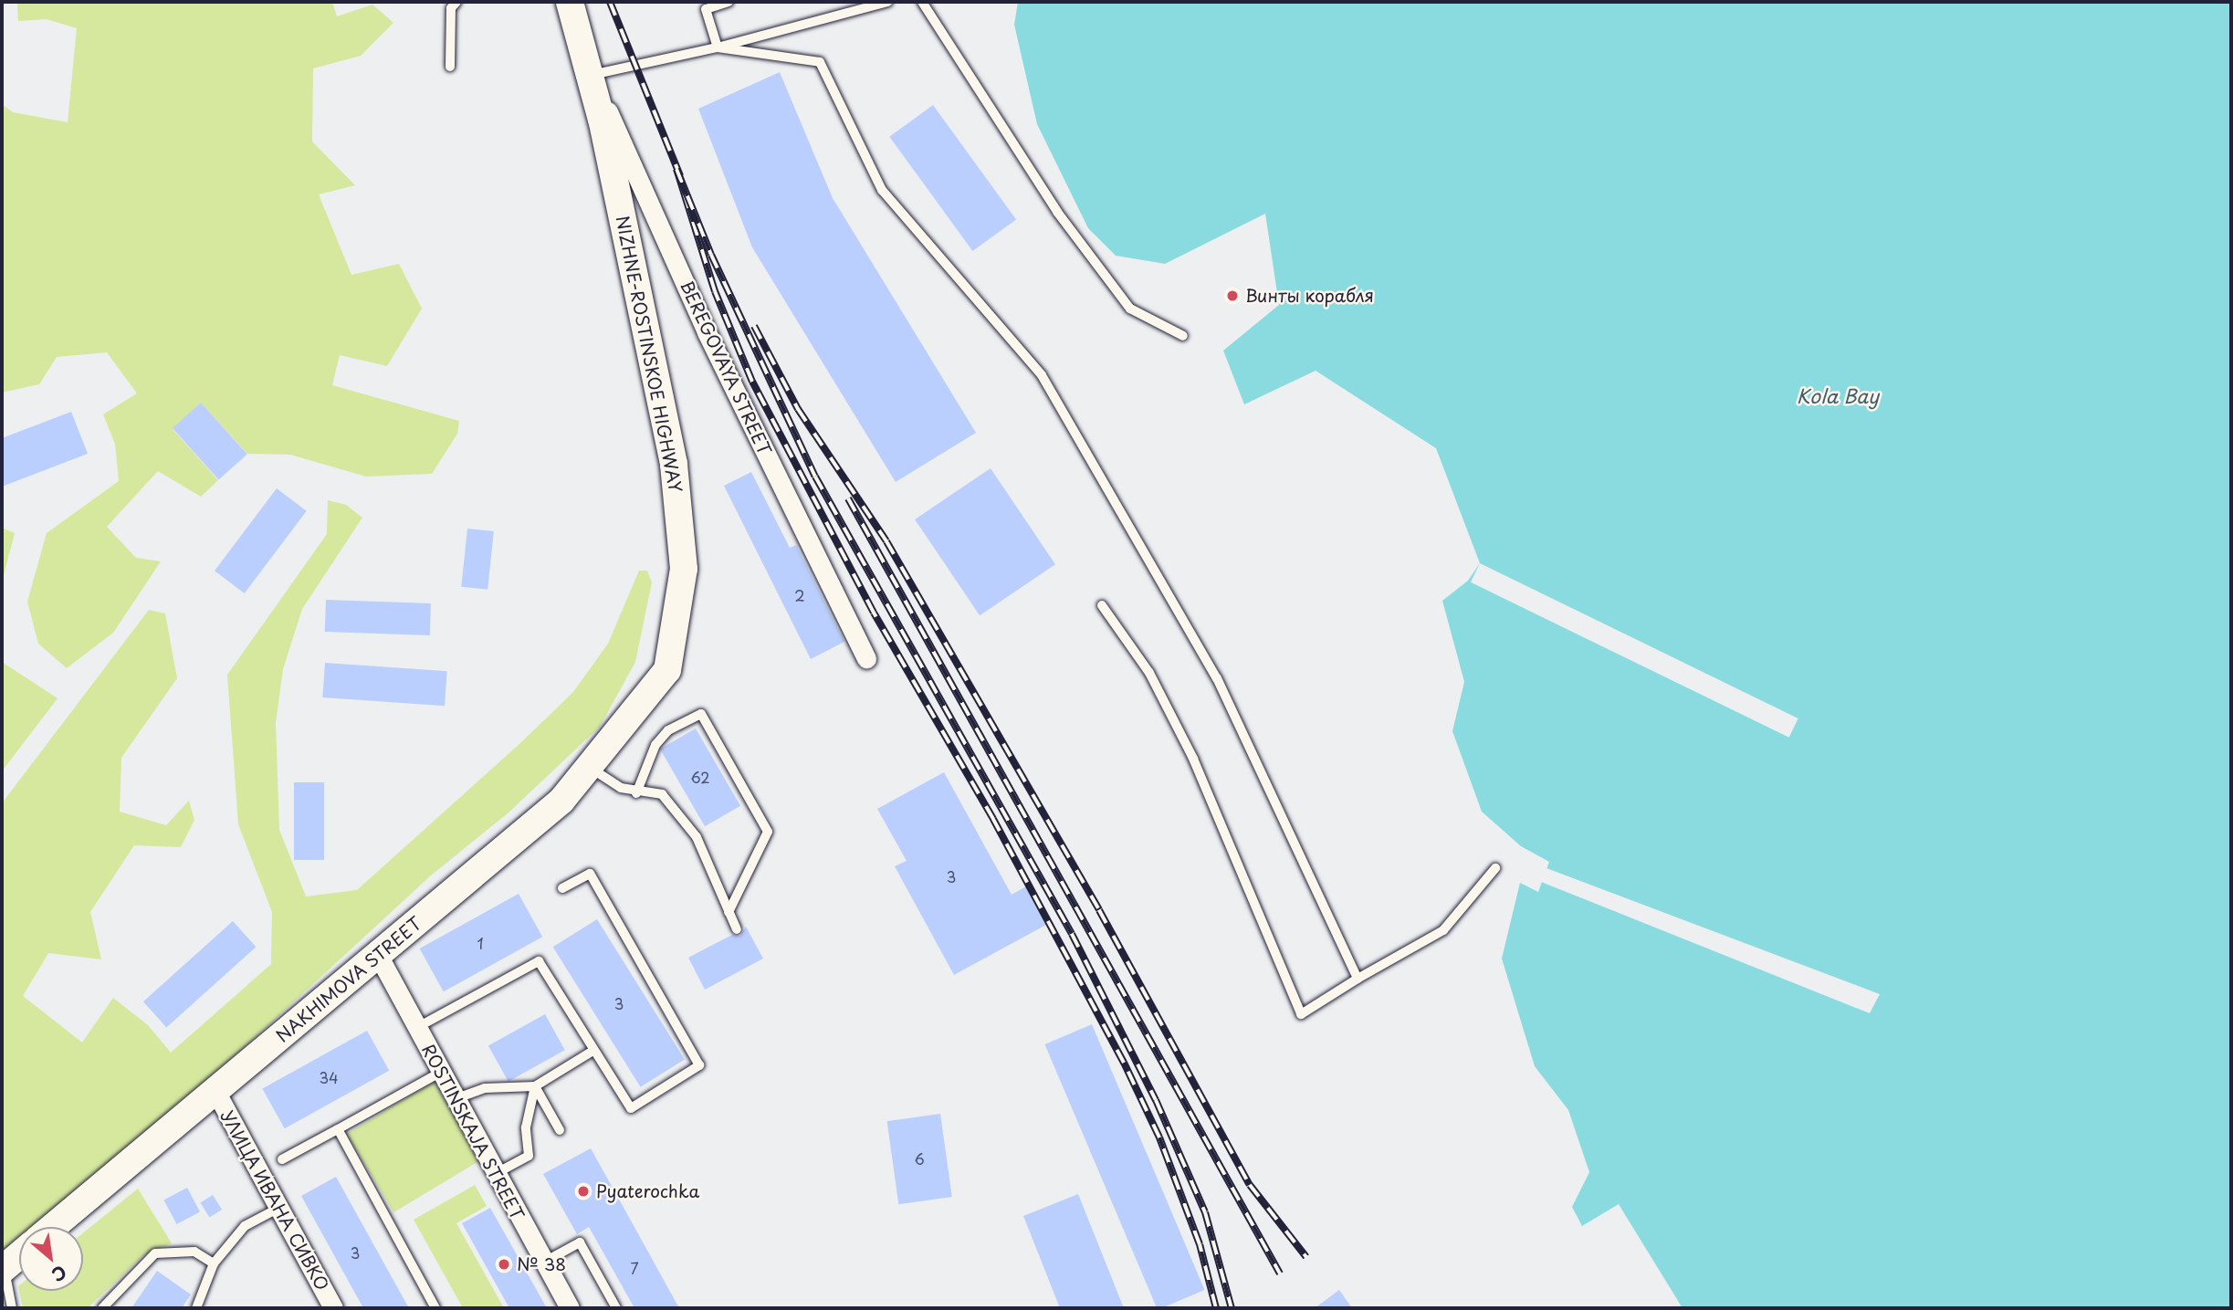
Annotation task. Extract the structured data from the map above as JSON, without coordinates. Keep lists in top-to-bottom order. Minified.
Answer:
{"streets":{"street":["NIZHNE-ROSTINSKOE HIGHWAY","BEREGOVAYA STREET","NAKHIMOVA STREET","ROSTINSKAJA STREET","УЛИЦА ИВАНА СИВКО"]},"crossings":[["NIZHNE-ROSTINSKOE HIGHWAY","BEREGOVAYA STREET"],["NIZHNE-ROSTINSKOE HIGHWAY","NAKHIMOVA STREET"],["NAKHIMOVA STREET","ROSTINSKAJA STREET"],["NAKHIMOVA STREET","УЛИЦА ИВАНА СИВКО"]],"water":["Kola Bay"],"places":["Винты корабля","Pyaterochka","№ 38"],"house_numbers":["2","62","3","1","3","34","6","3","7"],"north":"bottom right"}
